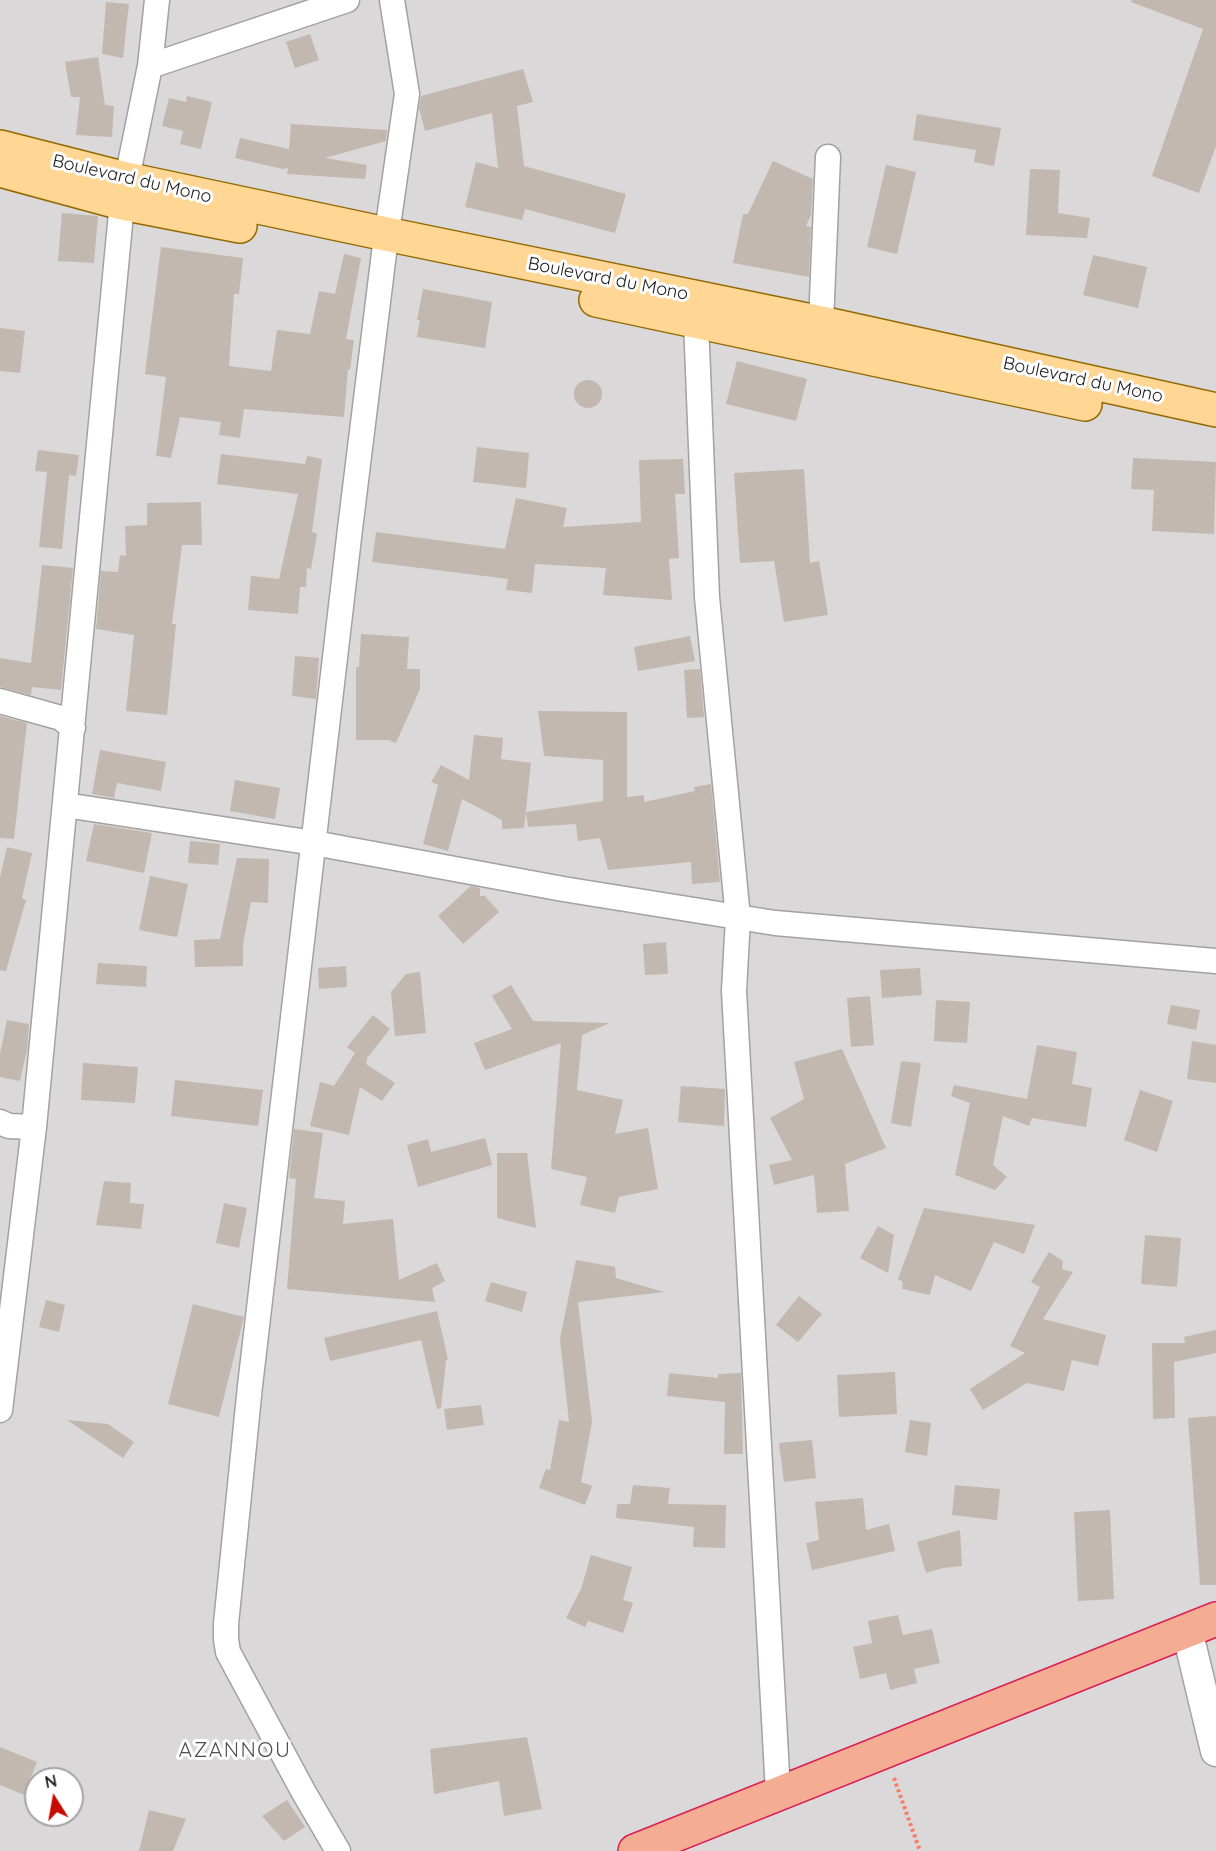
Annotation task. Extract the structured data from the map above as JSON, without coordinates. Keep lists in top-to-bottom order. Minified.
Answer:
{"streets":{"main road":["Boulevard du Mono"]},"districts":["AZANNOU"],"north":"top"}
